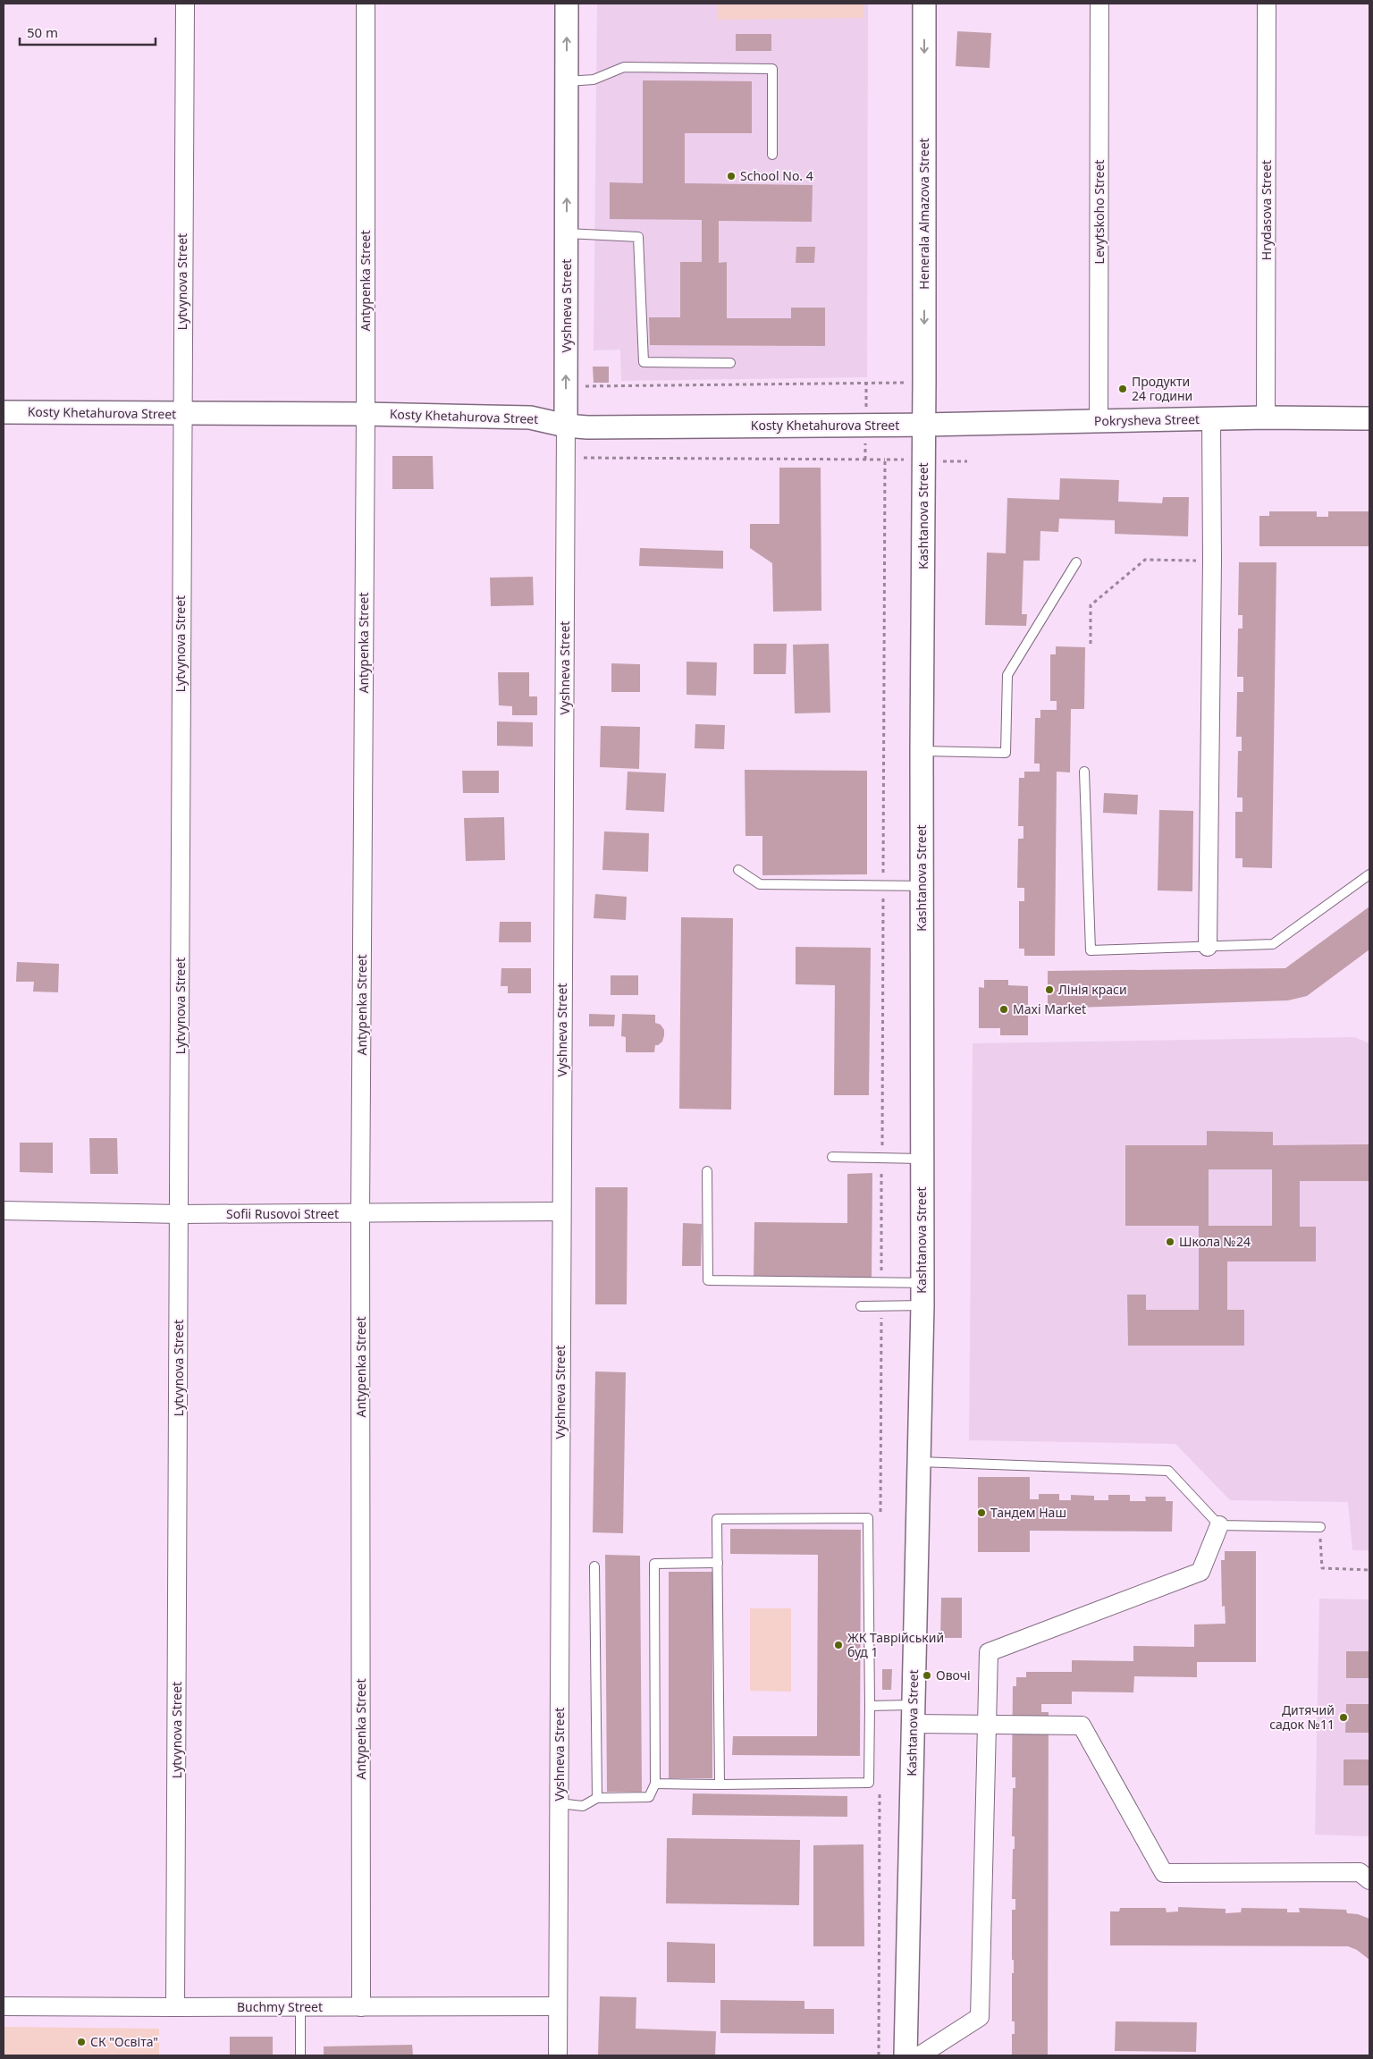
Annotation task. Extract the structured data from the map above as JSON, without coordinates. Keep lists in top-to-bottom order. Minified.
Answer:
{"streets":{"street":["Hrydasova Street","Levytskoho Street","Henerala Almazova Street","Antypenka Street","Lytvynova Street","Vyshneva Street","Kosty Khetahurova Street","Pokrysheva Street","Kashtanova Street","Sofii Rusovoi Street","Buchmy Street"]},"crossings":[["Hrydasova Street","Pokrysheva Street"],["Levytskoho Street","Pokrysheva Street"],["Henerala Almazova Street","Kosty Khetahurova Street"],["Henerala Almazova Street","Pokrysheva Street"],["Henerala Almazova Street","Kashtanova Street"],["Antypenka Street","Kosty Khetahurova Street"],["Antypenka Street","Sofii Rusovoi Street"],["Antypenka Street","Buchmy Street"],["Lytvynova Street","Kosty Khetahurova Street"],["Lytvynova Street","Sofii Rusovoi Street"],["Lytvynova Street","Buchmy Street"],["Vyshneva Street","Kosty Khetahurova Street"],["Vyshneva Street","Sofii Rusovoi Street"],["Vyshneva Street","Buchmy Street"],["Kosty Khetahurova Street","Pokrysheva Street"],["Kosty Khetahurova Street","Kashtanova Street"],["Pokrysheva Street","Kashtanova Street"]],"one_way":["Henerala Almazova Street"],"places":["School No. 4","Продукти 24 години","Лінія краси","Maxi Market","Школа №24","Тандем Наш","ЖК Таврійський буд 1","Овочі","Дитячий садок №11","СК \"Освіта\""],"scale_bar":"50 m"}
